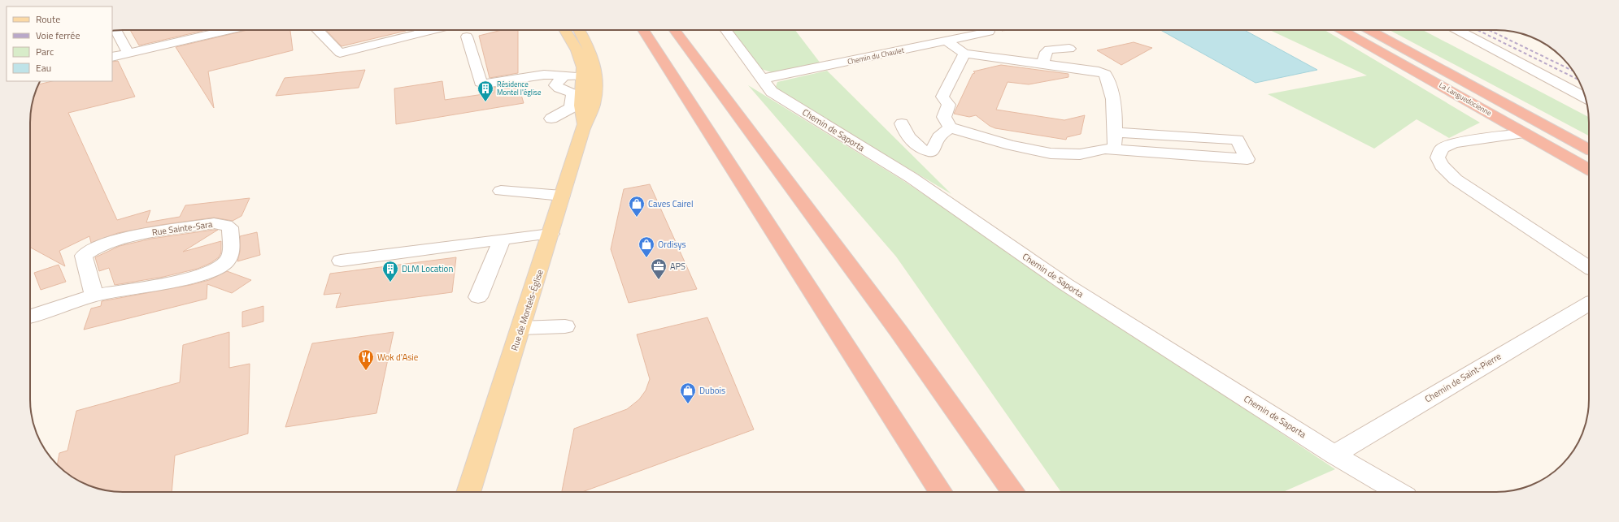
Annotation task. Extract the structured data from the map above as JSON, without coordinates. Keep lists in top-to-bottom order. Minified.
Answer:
{"streets":{"highway":["La Languedocienne"],"main road":["Rue de Montels-Église"],"street":["Chemin du Chaulet","Chemin de Saporta","Rue Sainte-Sara","Chemin de Saint-Pierre"]},"crossings":[["Chemin du Chaulet","Chemin de Saporta"],["Chemin de Saporta","Chemin de Saint-Pierre"]],"places":{"building":["Résidence Montel l'église","DLM Location"],"shop":["Caves Cairel","Ordisys","Dubois"],"office":["APS"],"restaurant":["Wok d'Asie"]},"legend":["Route","Voie ferrée","Parc","Eau"]}
